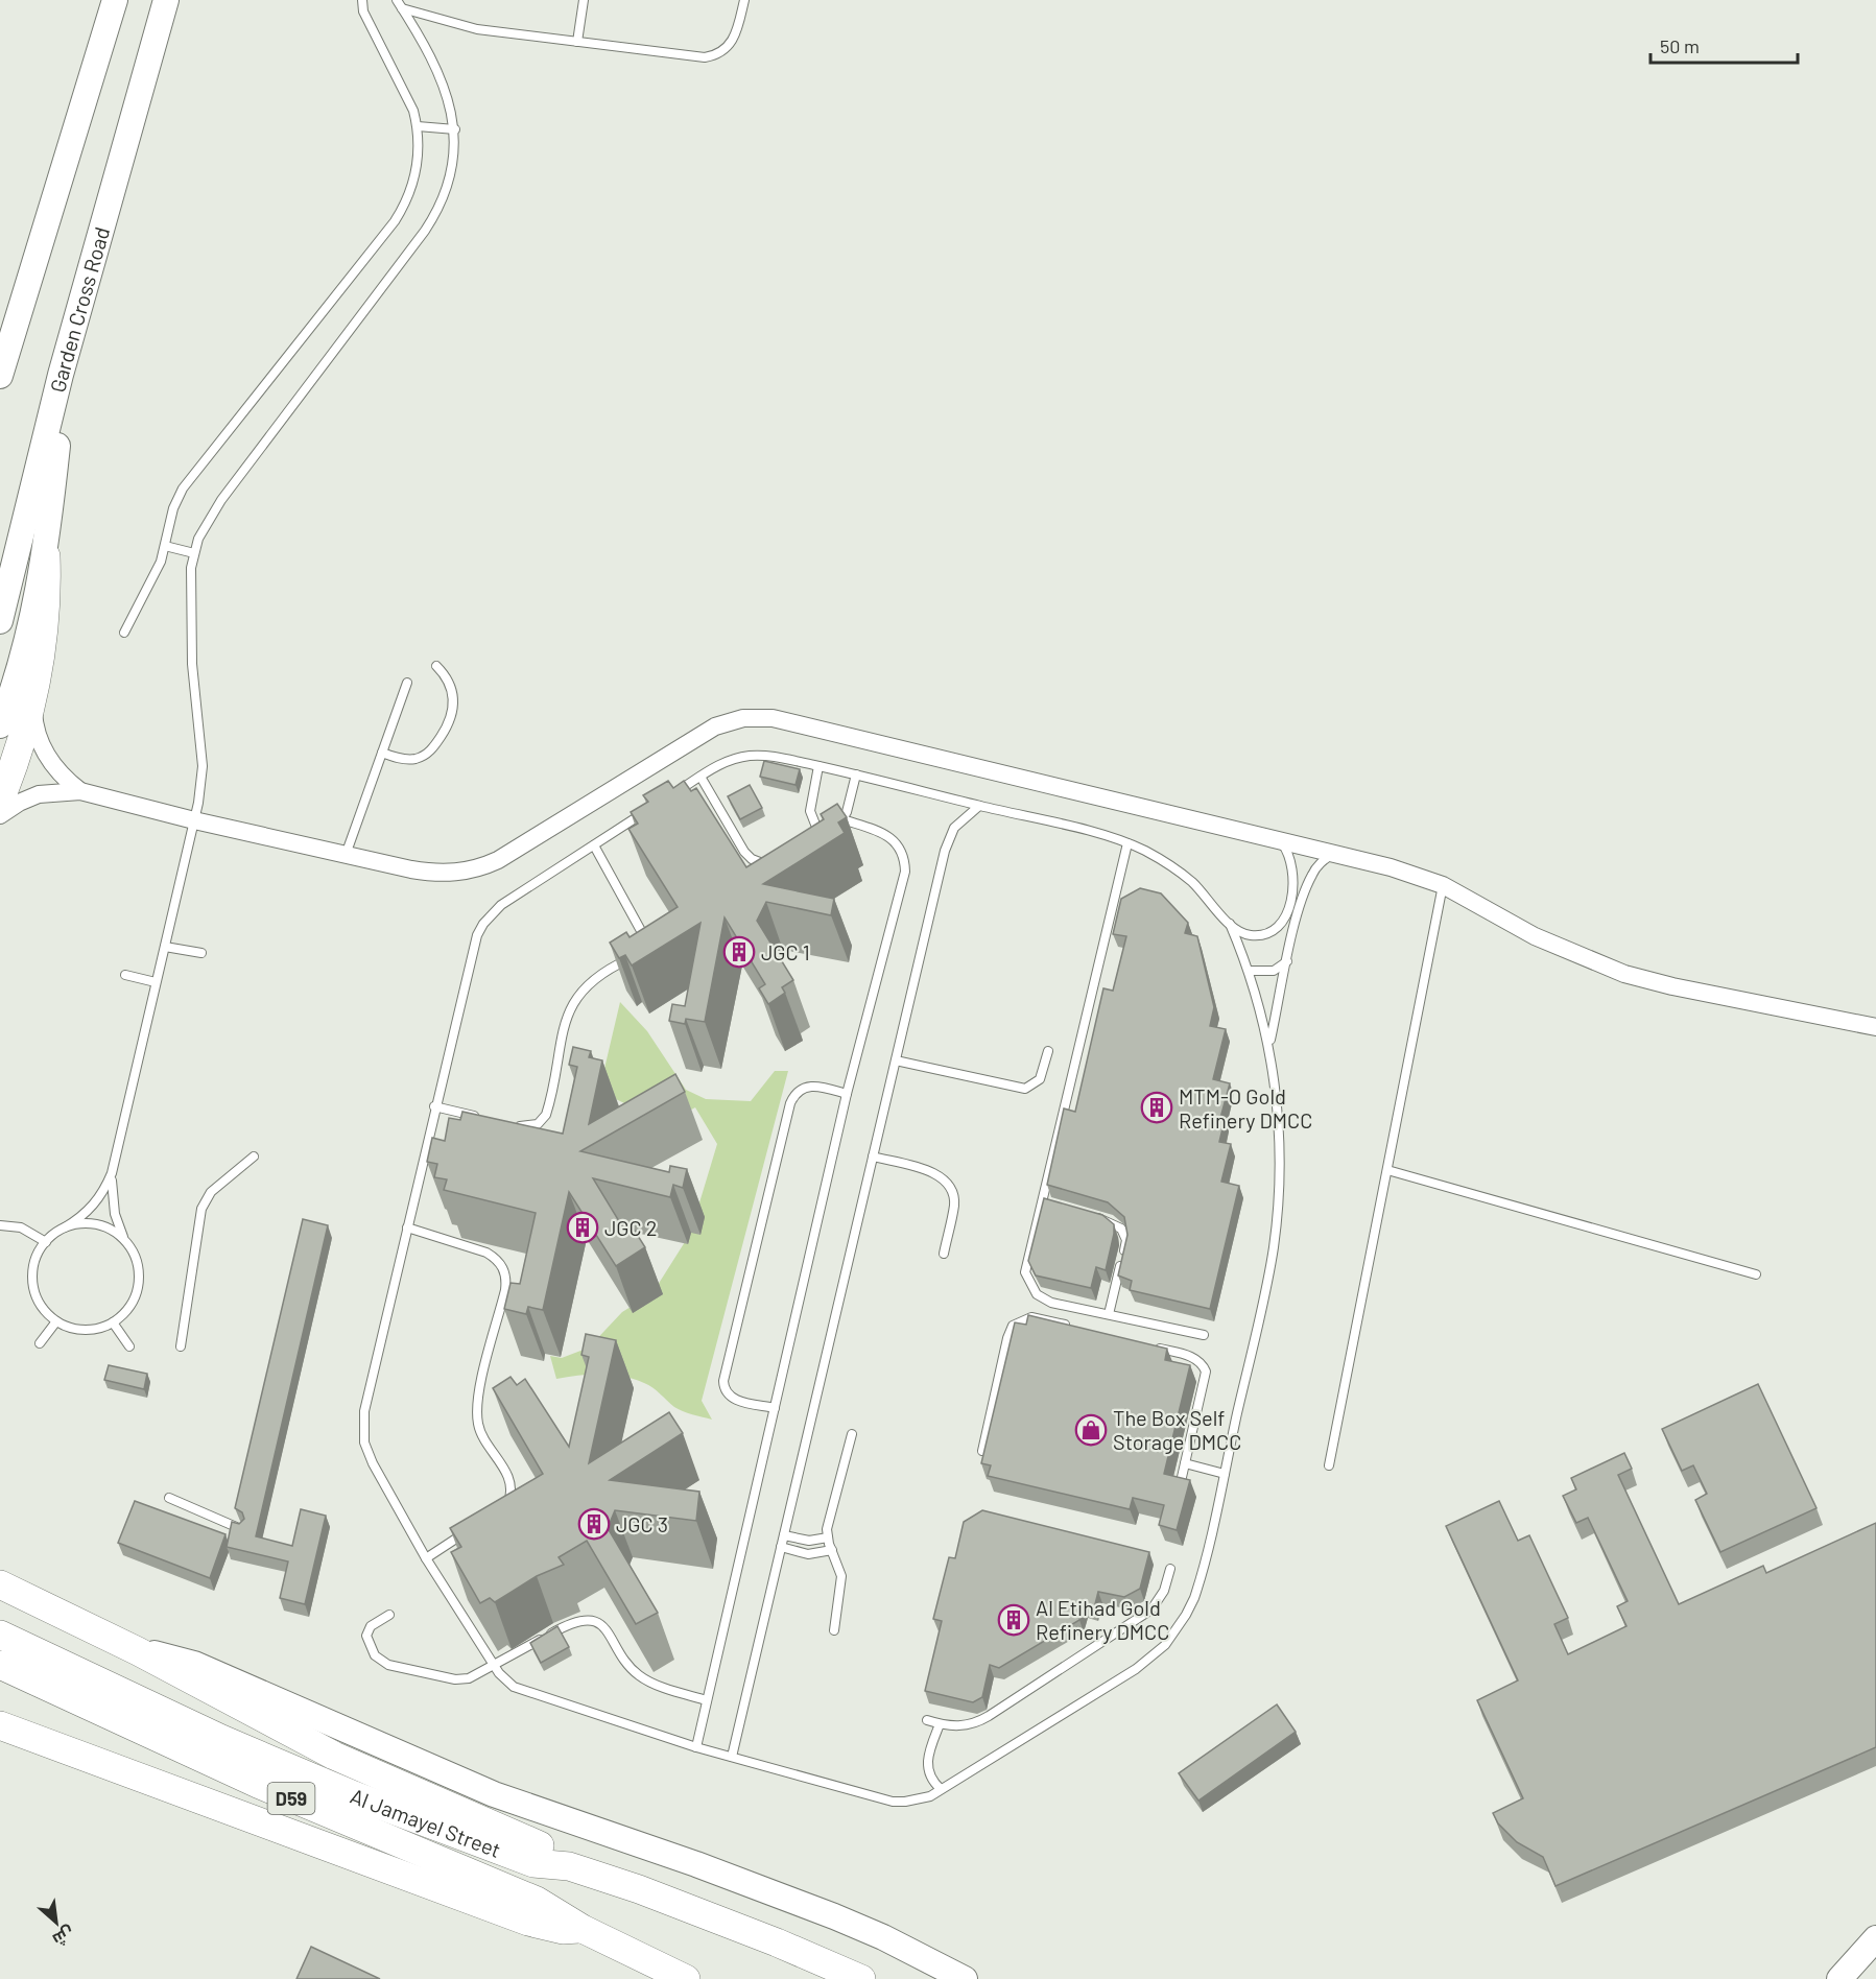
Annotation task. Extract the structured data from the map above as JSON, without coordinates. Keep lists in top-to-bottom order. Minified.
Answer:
{"streets":{"main road":["Garden Cross Road","D59","Al Jamayel Street"]},"places":{"building":["JGC 1","MTM-O Gold Refinery DMCC","JGC 2","JGC 3","Al Etihad Gold Refinery DMCC"],"shop":["The Box Self Storage DMCC"]},"scale_bar":"50 m","north":"bottom right"}
